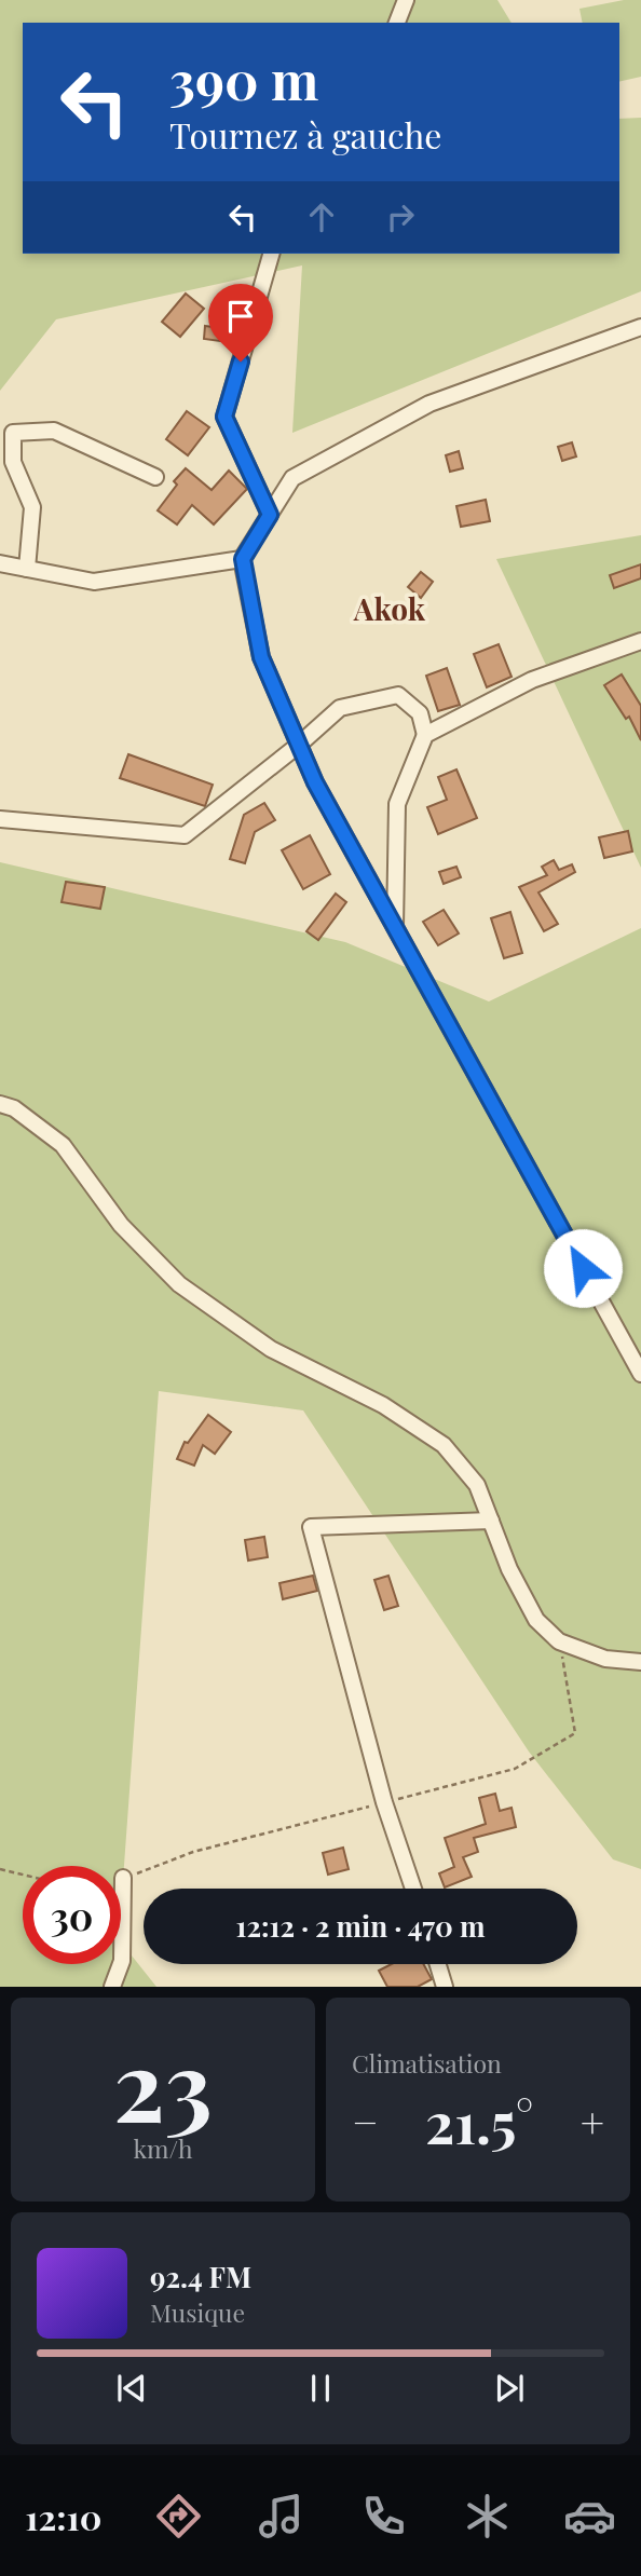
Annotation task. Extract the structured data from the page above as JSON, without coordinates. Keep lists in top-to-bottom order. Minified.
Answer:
{"districts":["Akok"],"page":{"turn":["390 m","Tournez à gauche"],"limit":"30","trip":"12:12 · 2 min · 470 m","tile":[["23","km/h"],"Climatisation"],"heat":["−","21.5°","+"],"song":["92.4 FM","Musique"],"tabs":"12:10"}}
